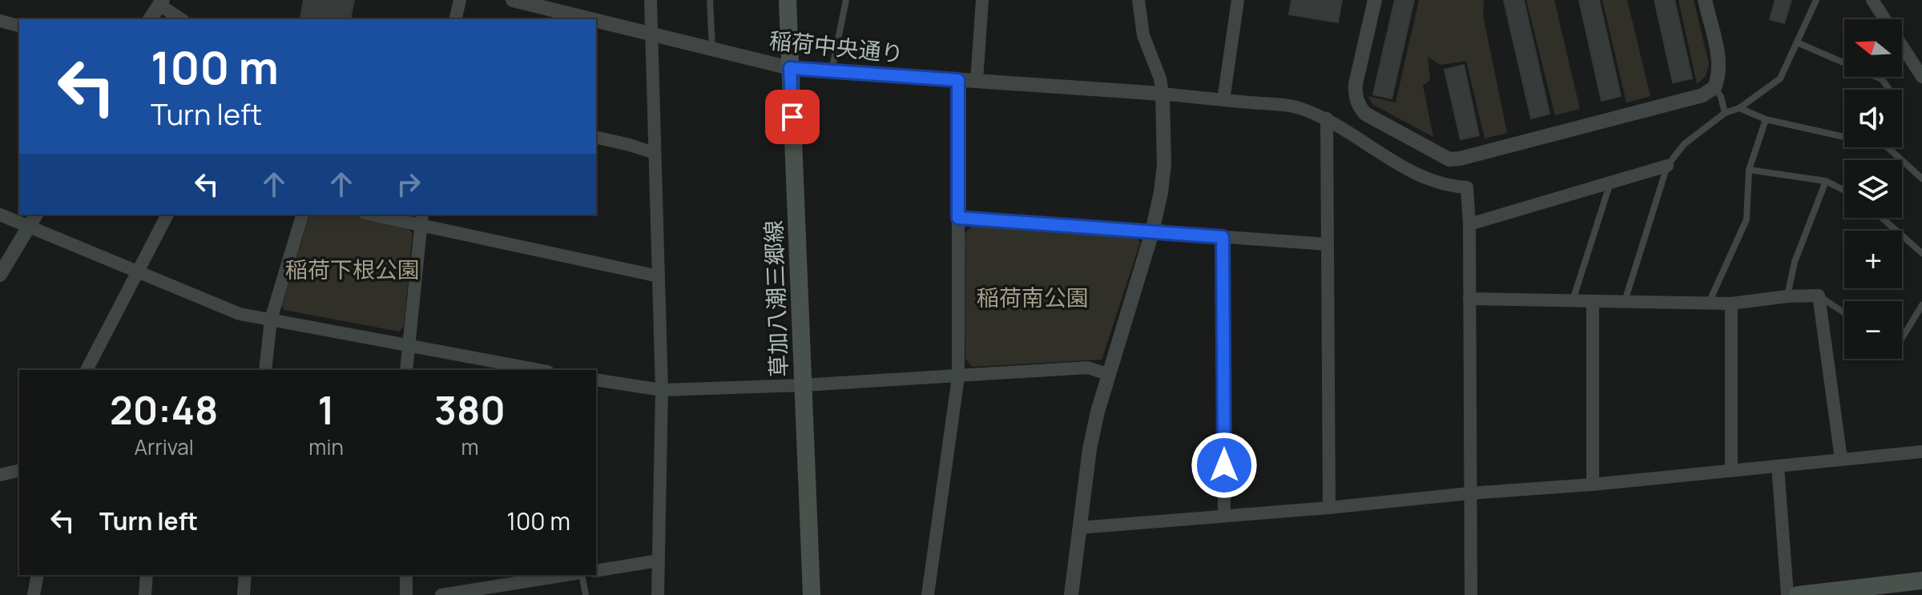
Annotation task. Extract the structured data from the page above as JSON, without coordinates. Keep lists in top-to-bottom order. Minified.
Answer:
{"streets":{"main road":["草加八潮三郷線"],"street":["稲荷中央通り"]},"crossings":[["稲荷中央通り","草加八潮三郷線"]],"parks":["稲荷下根公園","稲荷南公園"],"north":"left","page":{"map_buttons":["+","−"],"turn":["100 m","Turn left"],"eta":["20:48","Arrival","1","min","380","m"],"list":[{"name":"Turn left","value":"100 m"}]}}
